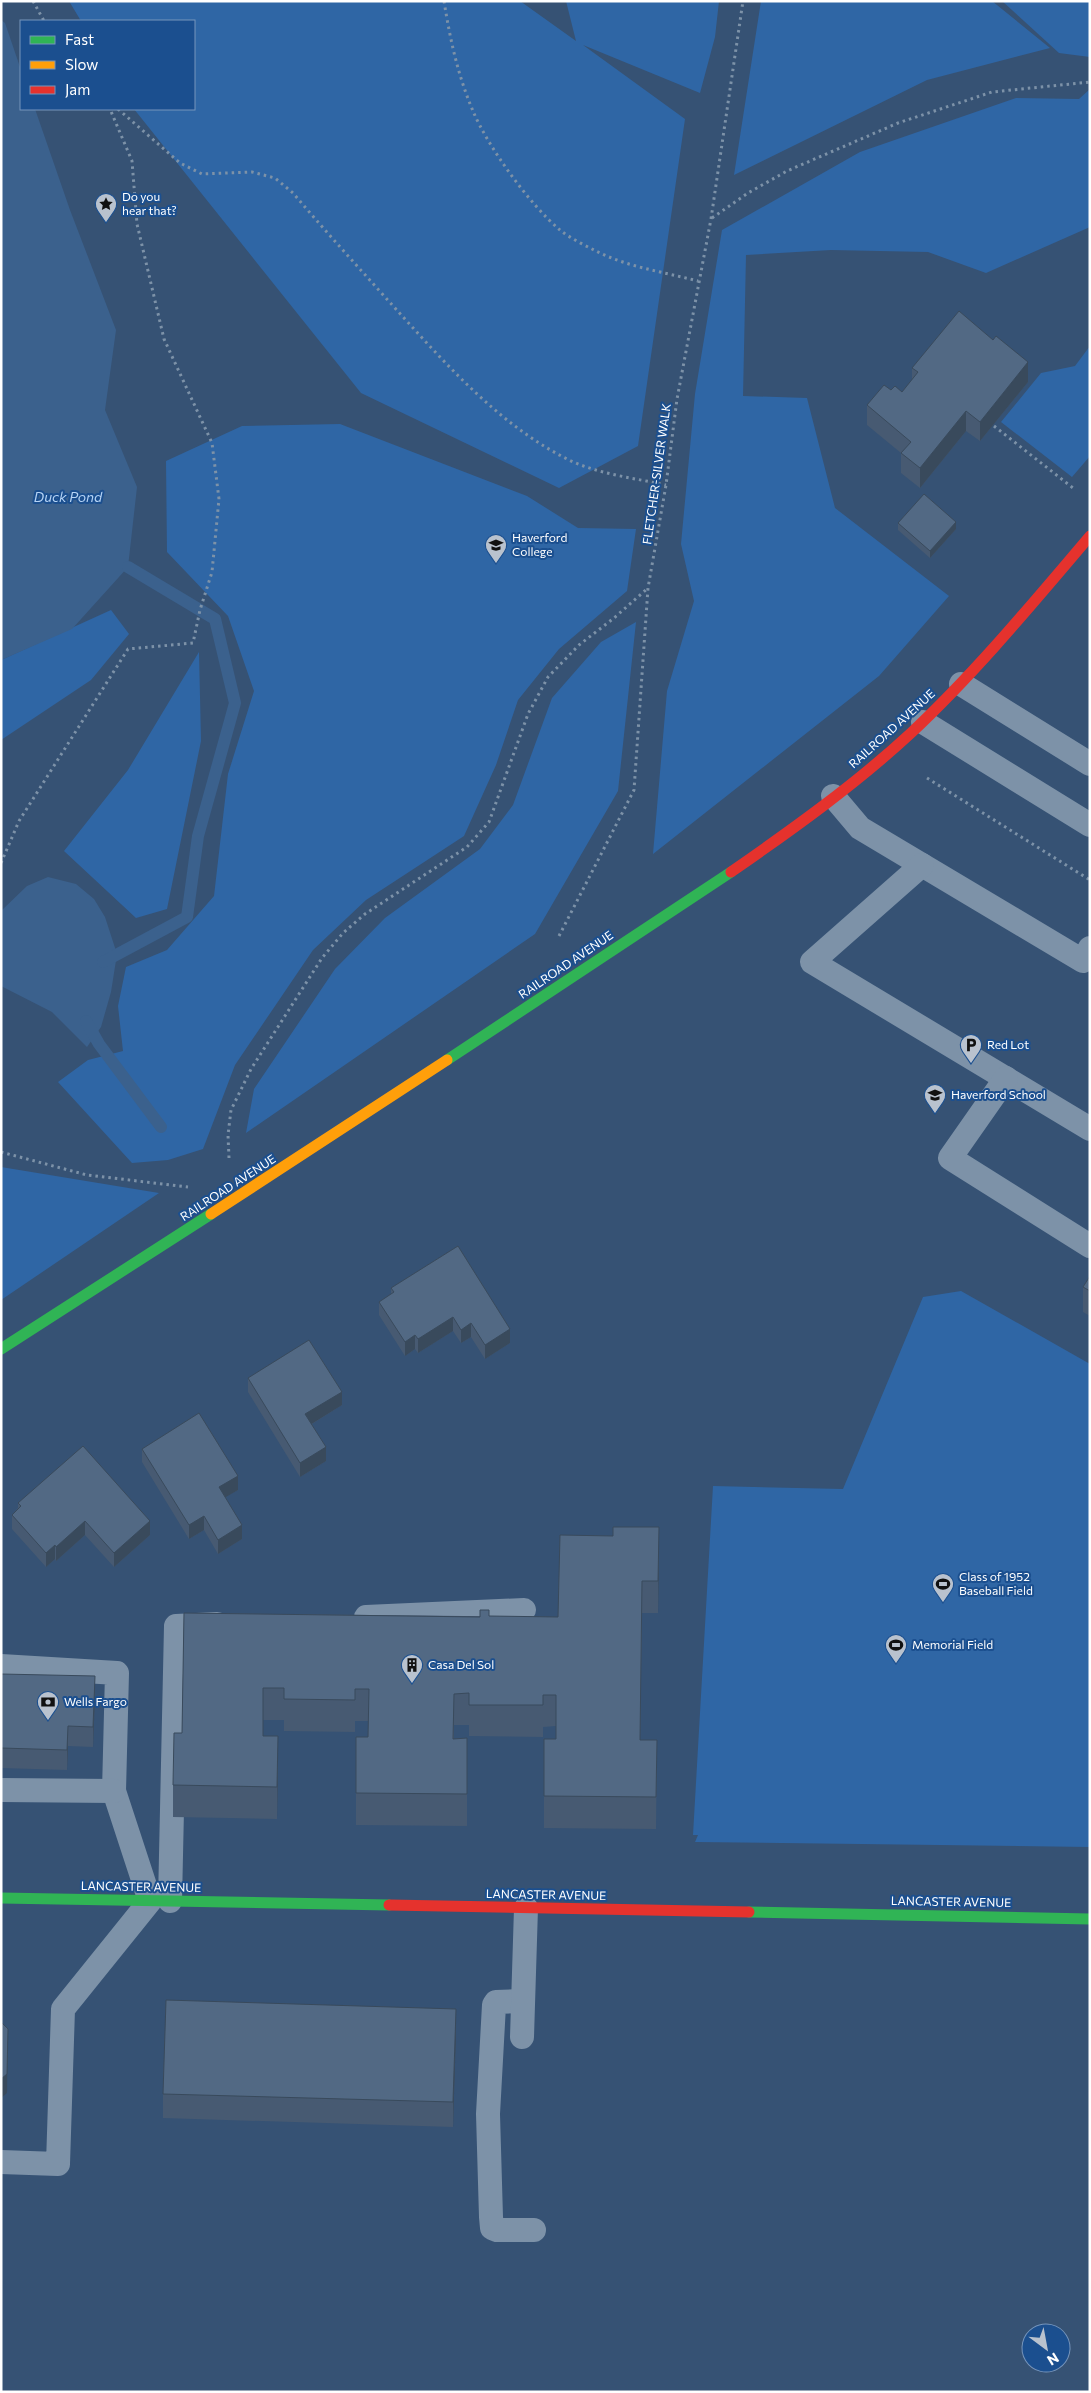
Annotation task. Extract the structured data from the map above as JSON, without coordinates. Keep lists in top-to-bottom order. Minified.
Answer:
{"streets":{"main road":["RAILROAD AVENUE","LANCASTER AVENUE"],"path":["FLETCHER-SILVER WALK"]},"water":["Duck Pond"],"places":{"place":["Do you hear that?"],"school or university":["Haverford College","Haverford School"],"parking":["Red Lot"],"sports":["Class of 1952 Baseball Field","Memorial Field"],"building":["Casa Del Sol"],"bank":["Wells Fargo"]},"legend":["Fast","Slow","Jam"],"north":"bottom right"}
